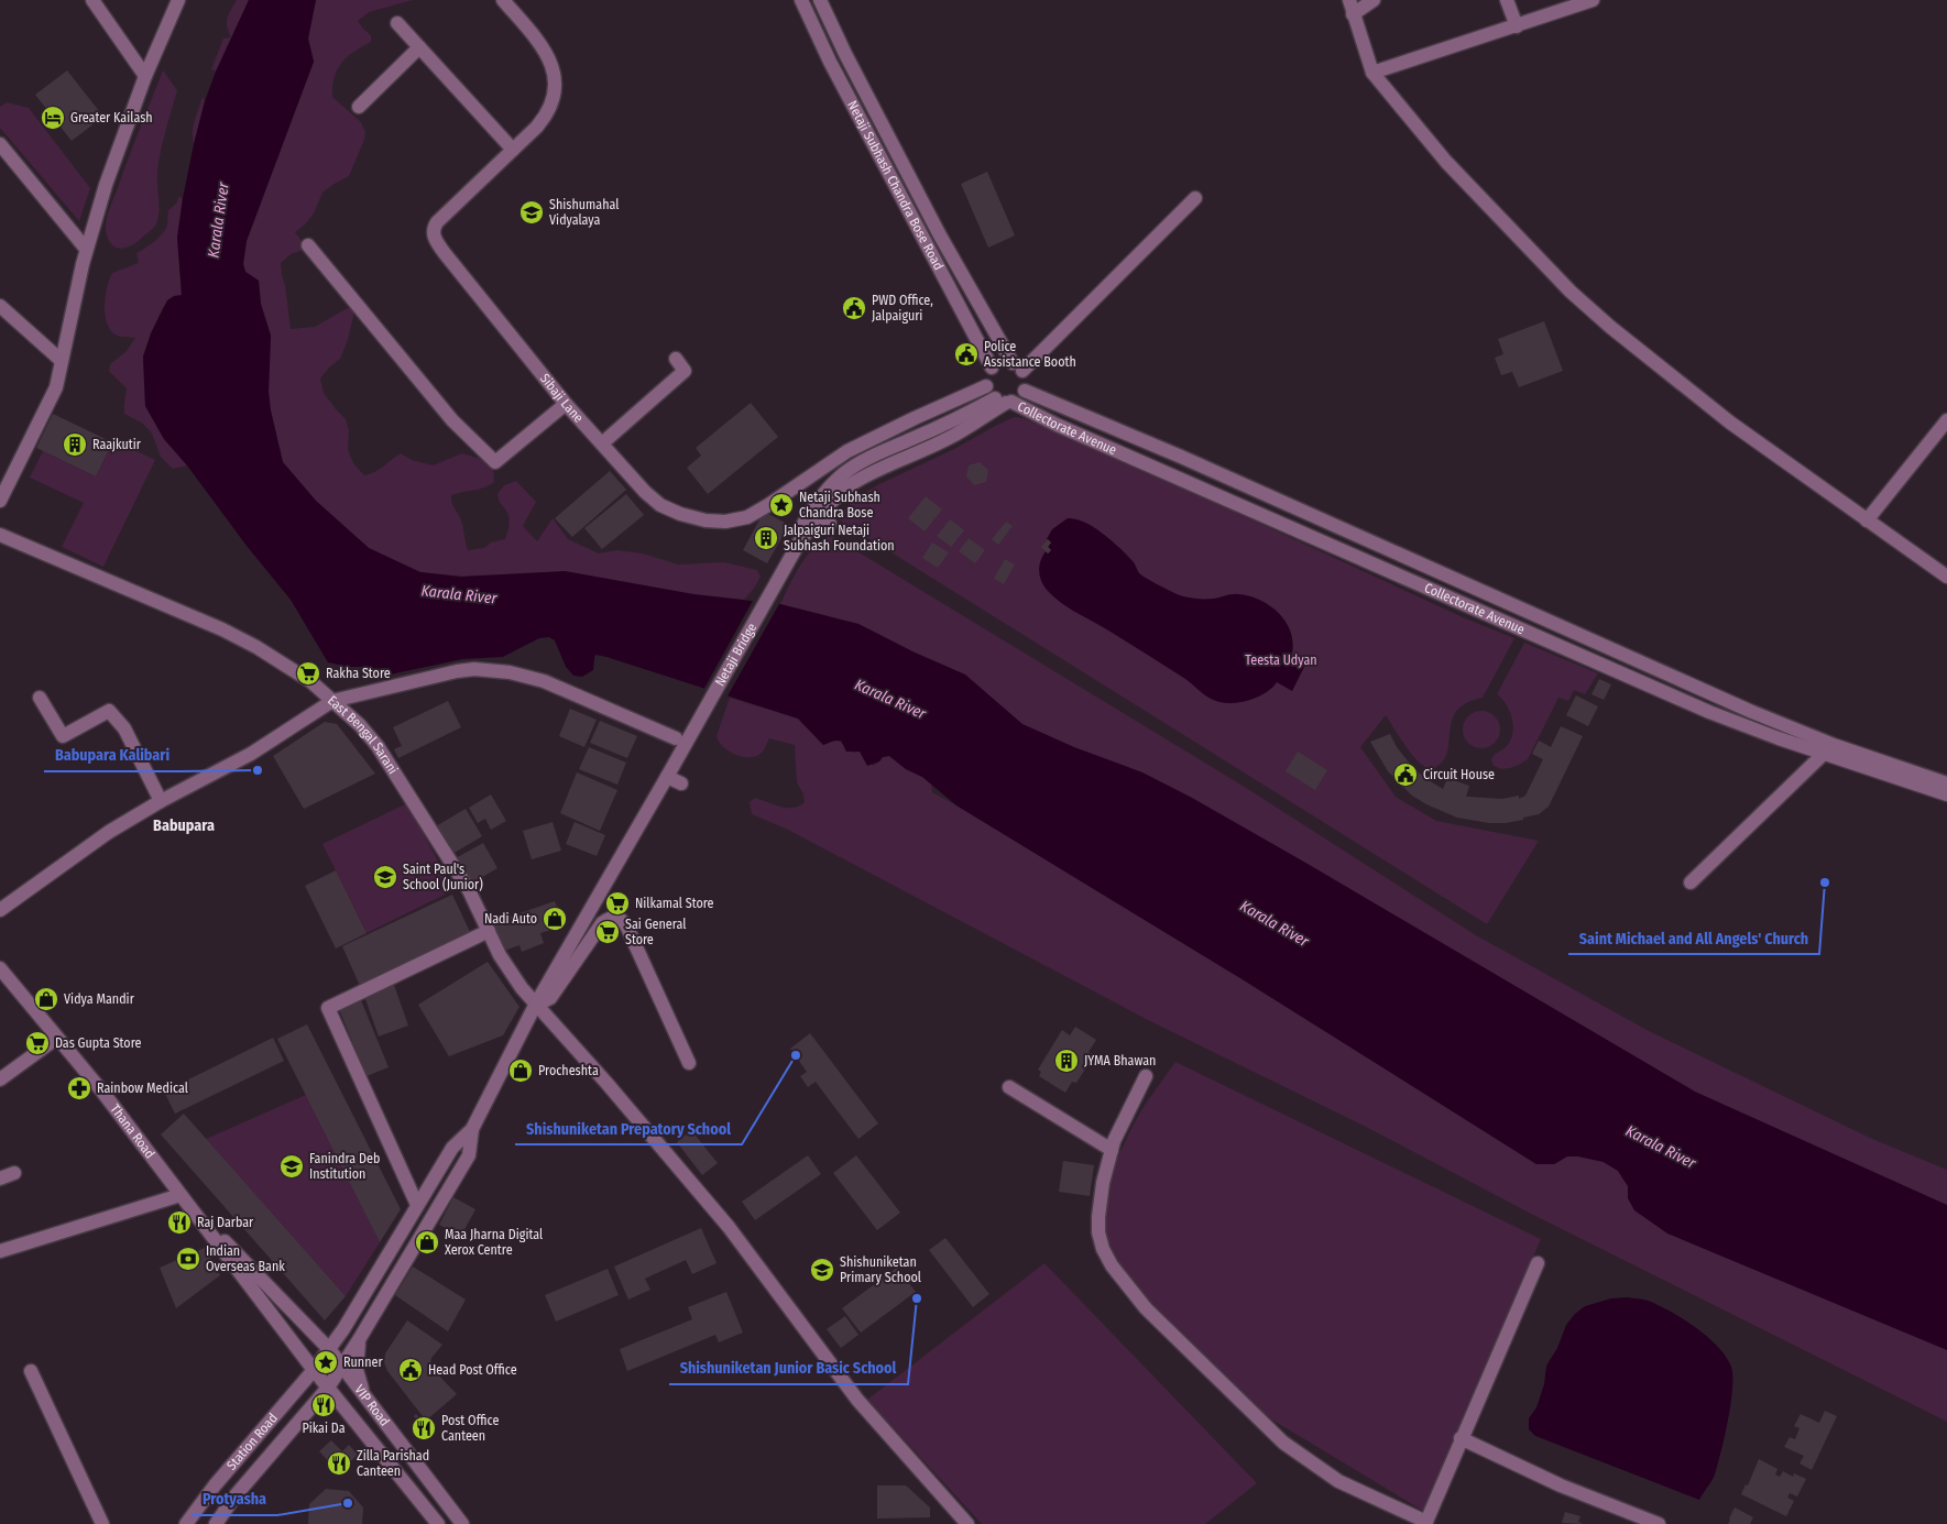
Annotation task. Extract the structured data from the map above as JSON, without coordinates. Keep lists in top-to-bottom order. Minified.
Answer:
{"streets":{"street":["Netaji Subhash Chandra Bose Road","Sibaji Lane","Collectorate Avenue","Netaji Bridge","East Bengal Sarani","Thana Road","VIP Road","Station Road"]},"crossings":[["Netaji Subhash Chandra Bose Road","Sibaji Lane"],["Netaji Subhash Chandra Bose Road","Collectorate Avenue"],["Sibaji Lane","Collectorate Avenue"],["Netaji Bridge","East Bengal Sarani"],["Netaji Bridge","Station Road"],["Thana Road","Station Road"],["VIP Road","Station Road"]],"districts":["Babupara"],"water":["Karala River"],"parks":["Teesta Udyan"],"places":{"hotel":["Greater Kailash"],"school or university":["Shishumahal Vidyalaya","Saint Paul's School (Junior)","Fanindra Deb Institution","Shishuniketan Primary School"],"public building":["PWD Office, Jalpaiguri","Police Assistance Booth","Circuit House","Head Post Office"],"building":["Raajkutir","Jalpaiguri Netaji Subhash Foundation","JYMA Bhawan"],"place":["Netaji Subhash Chandra Bose","Runner"],"supermarket":["Rakha Store","Nilkamal Store","Sai General Store","Das Gupta Store"],"other":["Babupara Kalibari","Saint Michael and All Angels' Church","Shishuniketan Prepatory School","Shishuniketan Junior Basic School","Protyasha"],"shop":["Nadi Auto","Vidya Mandir","Procheshta","Maa Jharna Digital Xerox Centre"],"pharmacy":["Rainbow Medical"],"restaurant":["Raj Darbar","Pikai Da","Post Office Canteen","Zilla Parishad Canteen"],"bank":["Indian Overseas Bank"]}}
